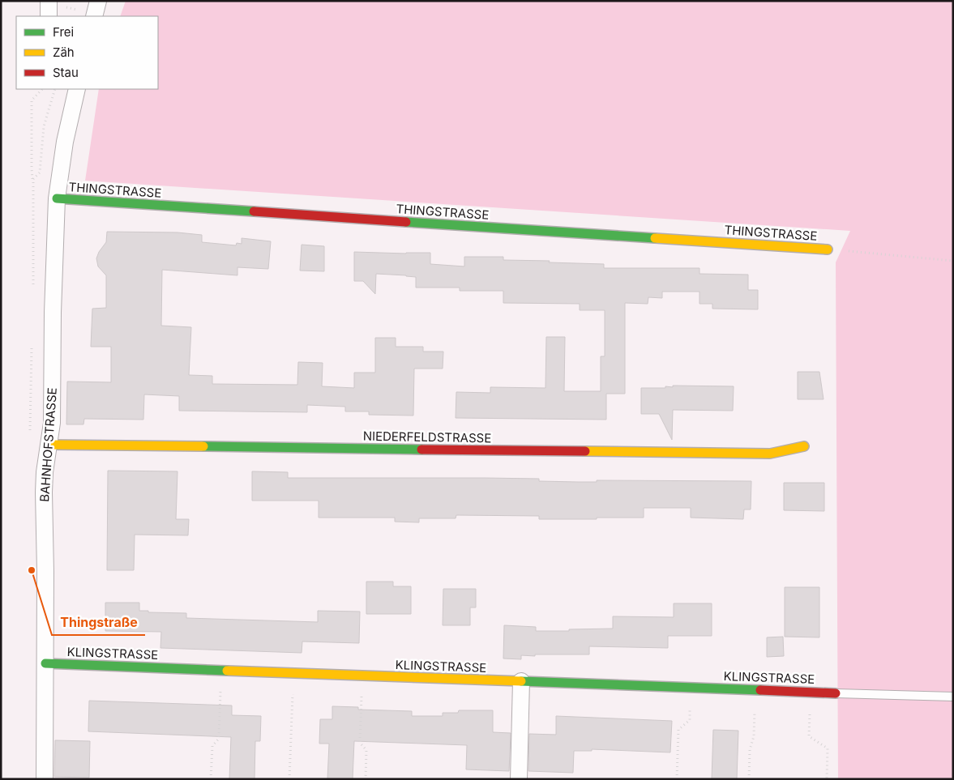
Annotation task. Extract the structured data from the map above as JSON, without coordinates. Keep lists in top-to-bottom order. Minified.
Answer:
{"streets":{"street":["THINGSTRASSE","NIEDERFELDSTRASSE","BAHNHOFSTRASSE","KLINGSTRASSE"]},"crossings":[["THINGSTRASSE","BAHNHOFSTRASSE"],["NIEDERFELDSTRASSE","BAHNHOFSTRASSE"],["BAHNHOFSTRASSE","KLINGSTRASSE"]],"places":["Thingstraße"],"legend":["Frei","Zäh","Stau"]}
